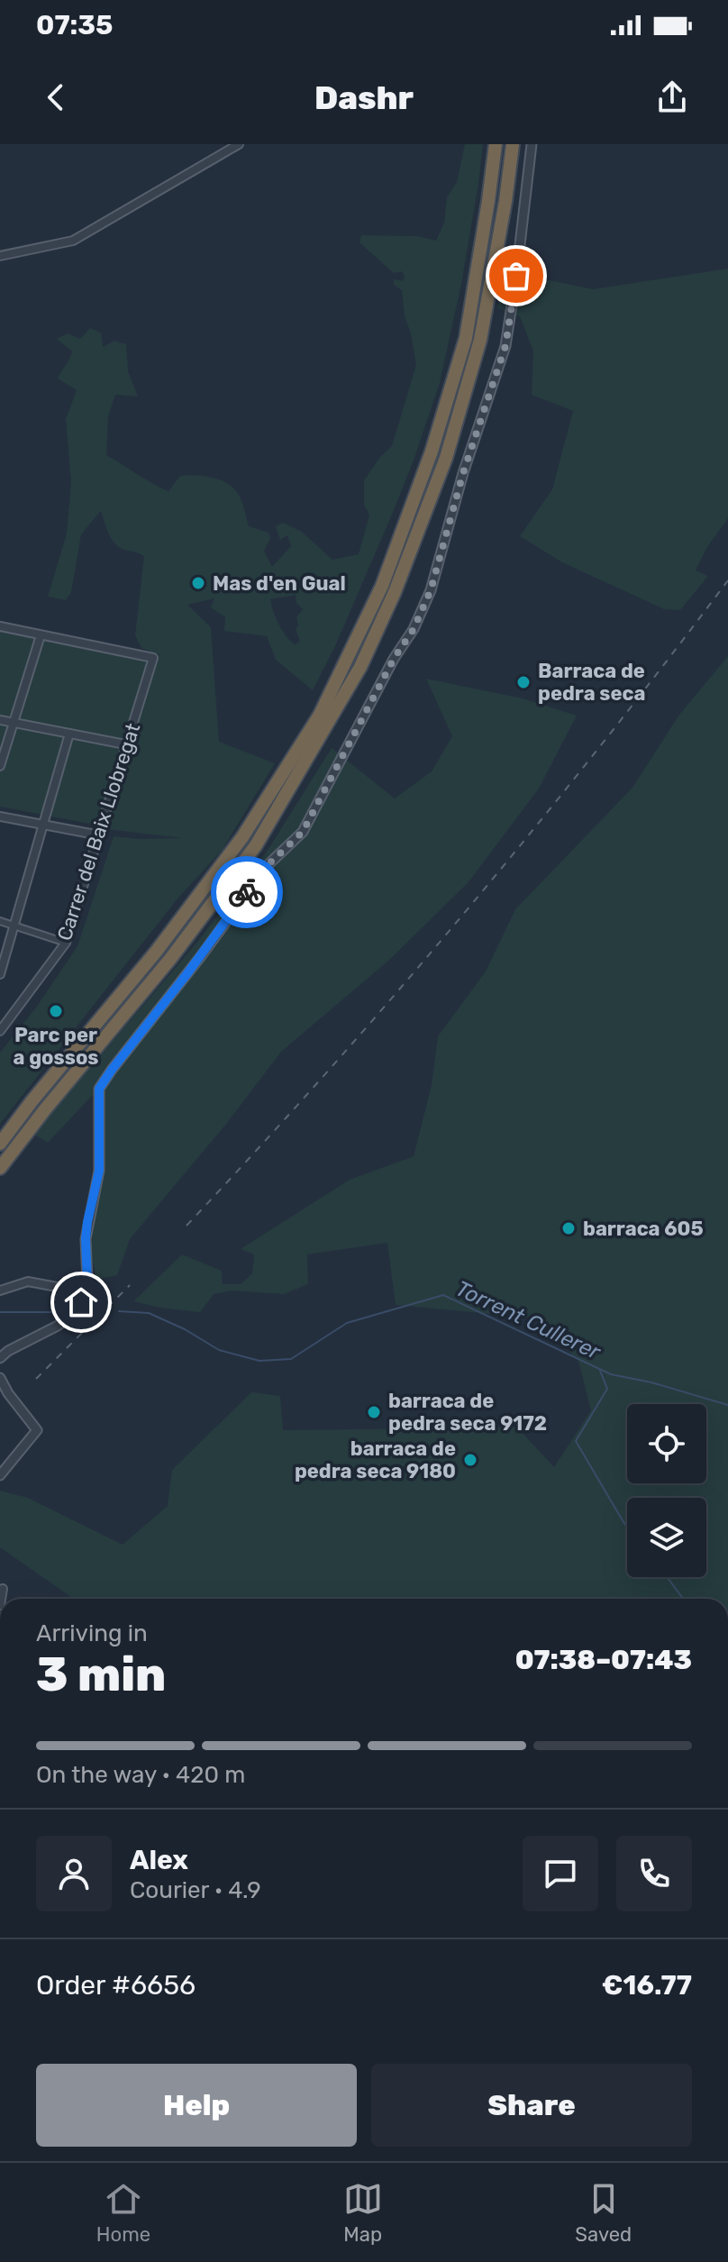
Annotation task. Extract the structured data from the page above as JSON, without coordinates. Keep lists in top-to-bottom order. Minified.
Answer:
{"streets":{"street":["Carrer del Baix Llobregat"]},"water":["Torrent Cullerer"],"places":["Mas d'en Gual","Barraca de pedra seca","Parc per a gossos","barraca 605","barraca de pedra seca 9172","barraca de pedra seca 9180"],"page":{"status":"07:35","header":"Dashr","heading":["3 min","Arriving in","07:38–07:43"],"panel":["Alex","Courier · 4.9","Order #6656","€16.77"],"bar":"On the way · 420 m","buttons":["Help","Share"],"tabs":["Home","Map","Saved"]}}
